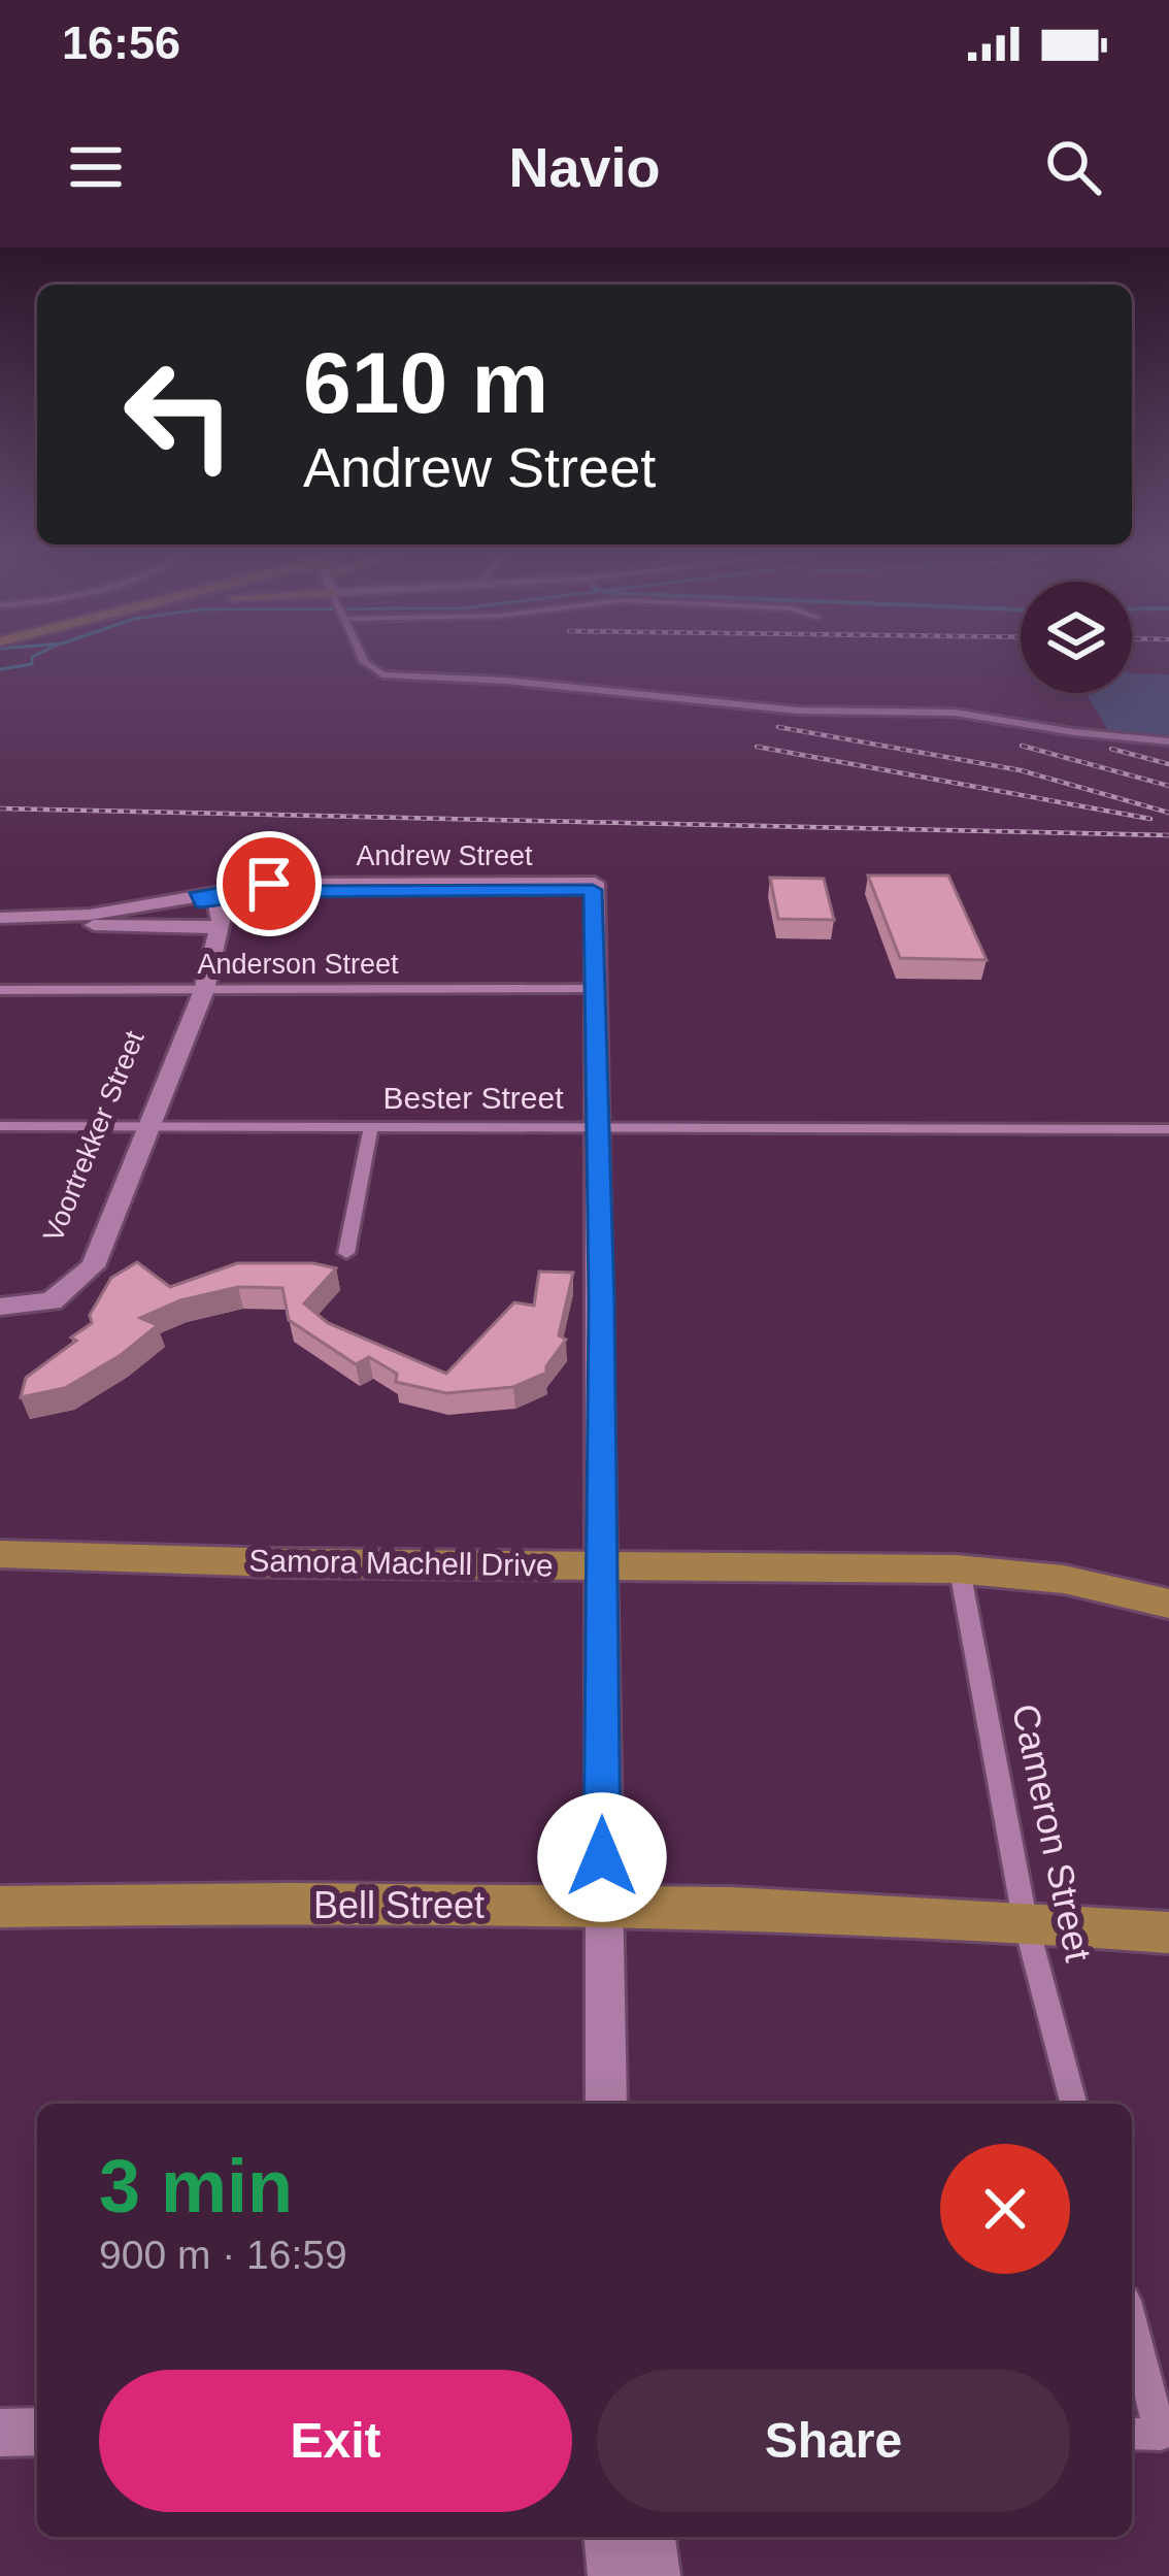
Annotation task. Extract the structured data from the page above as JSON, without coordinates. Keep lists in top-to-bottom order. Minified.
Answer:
{"streets":{"main road":["Samora Machell Drive","Bell Street"],"street":["Andrew Street","Anderson Street","Bester Street","Voortrekker Street","Cameron Street"]},"crossings":[["Andrew Street","Voortrekker Street"],["Anderson Street","Voortrekker Street"],["Bester Street","Voortrekker Street"],["Samora Machell Drive","Cameron Street"],["Cameron Street","Bell Street"]],"page":{"status":"16:56","header":"Navio","turn":["610 m","Andrew Street"],"heading":["3 min","900 m · 16:59"],"buttons":["Exit","Share"]}}
